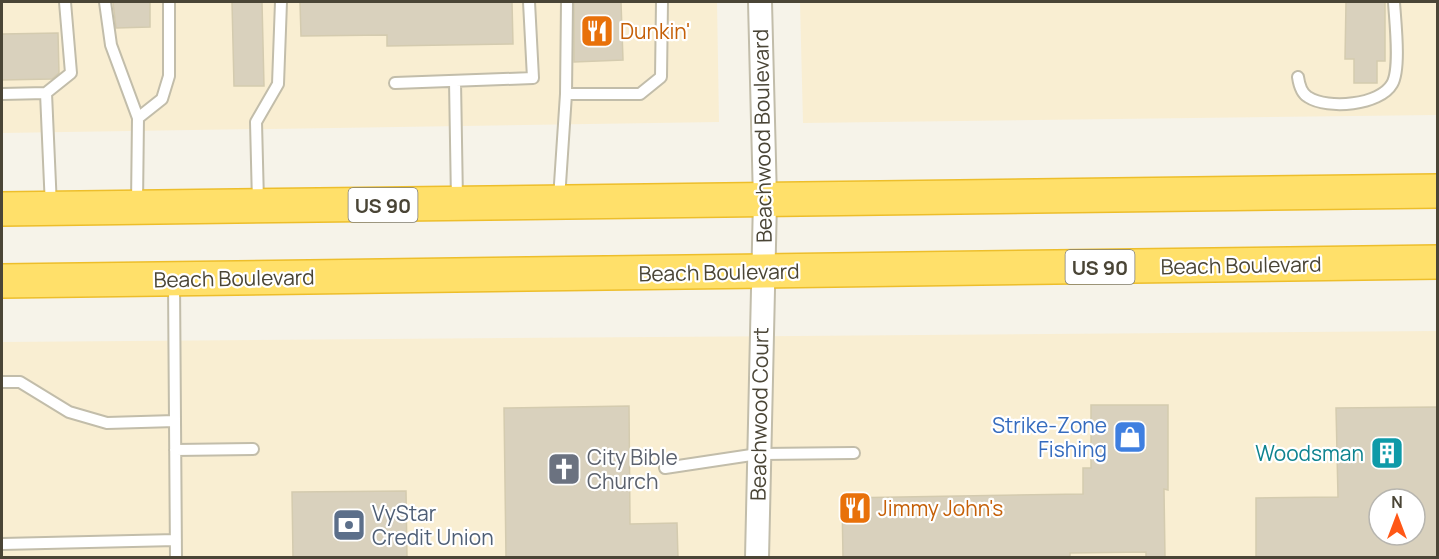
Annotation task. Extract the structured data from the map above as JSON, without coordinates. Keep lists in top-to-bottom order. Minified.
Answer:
{"streets":{"highway":["US 90","Beach Boulevard"],"street":["Beachwood Boulevard","Beachwood Court"]},"crossings":[["Beachwood Boulevard","US 90"],["Beachwood Boulevard","Beach Boulevard"],["Beachwood Boulevard","Beachwood Court"],["Beach Boulevard","Beachwood Court"]],"places":{"restaurant":["Dunkin'","Jimmy John's"],"shop":["Strike-Zone Fishing"],"building":["Woodsman"],"church":["City Bible Church"],"bank":["VyStar Credit Union"]},"north":"top"}
